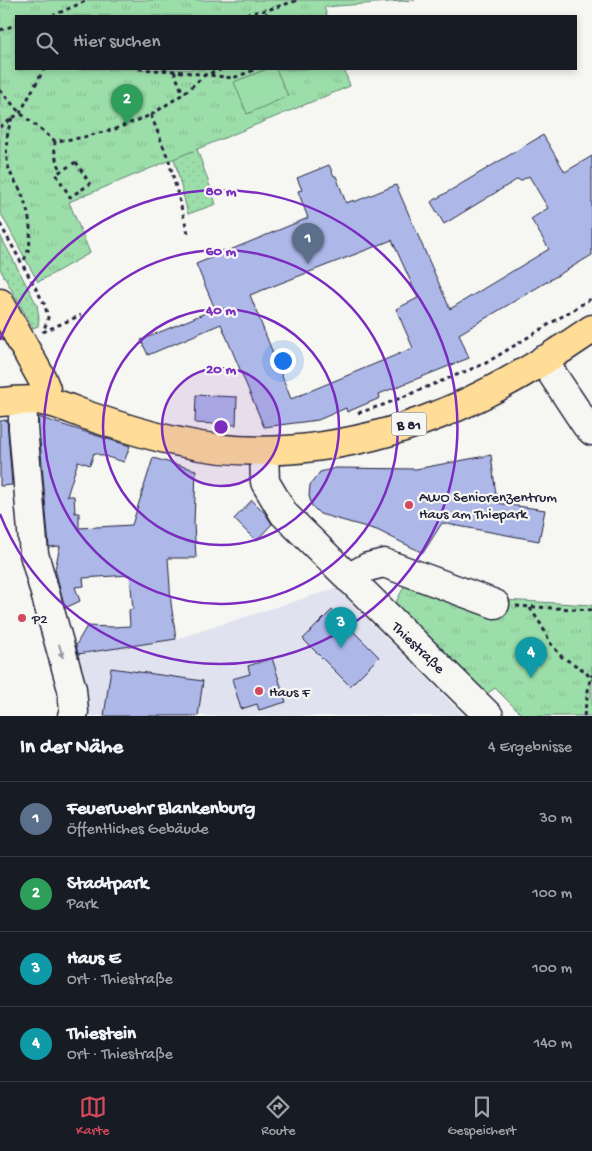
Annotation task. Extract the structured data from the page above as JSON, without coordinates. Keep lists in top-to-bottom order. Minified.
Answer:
{"streets":{"main road":["B 81"],"street":["Thiestraße"]},"crossings":[["B 81","Thiestraße"]],"places":["AWO Seniorenzentrum Haus am Thiepark","P2","Haus F"],"page":{"search":"Hier suchen","pins":["2","1","3","4"],"heading":["In der Nähe","4 Ergebnisse"],"list":[{"mark":"1","name":"Feuerwehr Blankenburg","note":"Öffentliches Gebäude","value":"30 m"},{"mark":"2","name":"Stadtpark","note":"Park","value":"100 m"},{"mark":"3","name":"Haus E","note":"Ort · Thiestraße","value":"100 m"},{"mark":"4","name":"Thiestein","note":"Ort · Thiestraße","value":"140 m"}],"nav":["Karte","Route","Gespeichert"]},"rings":["80 m","60 m","40 m","20 m"]}
